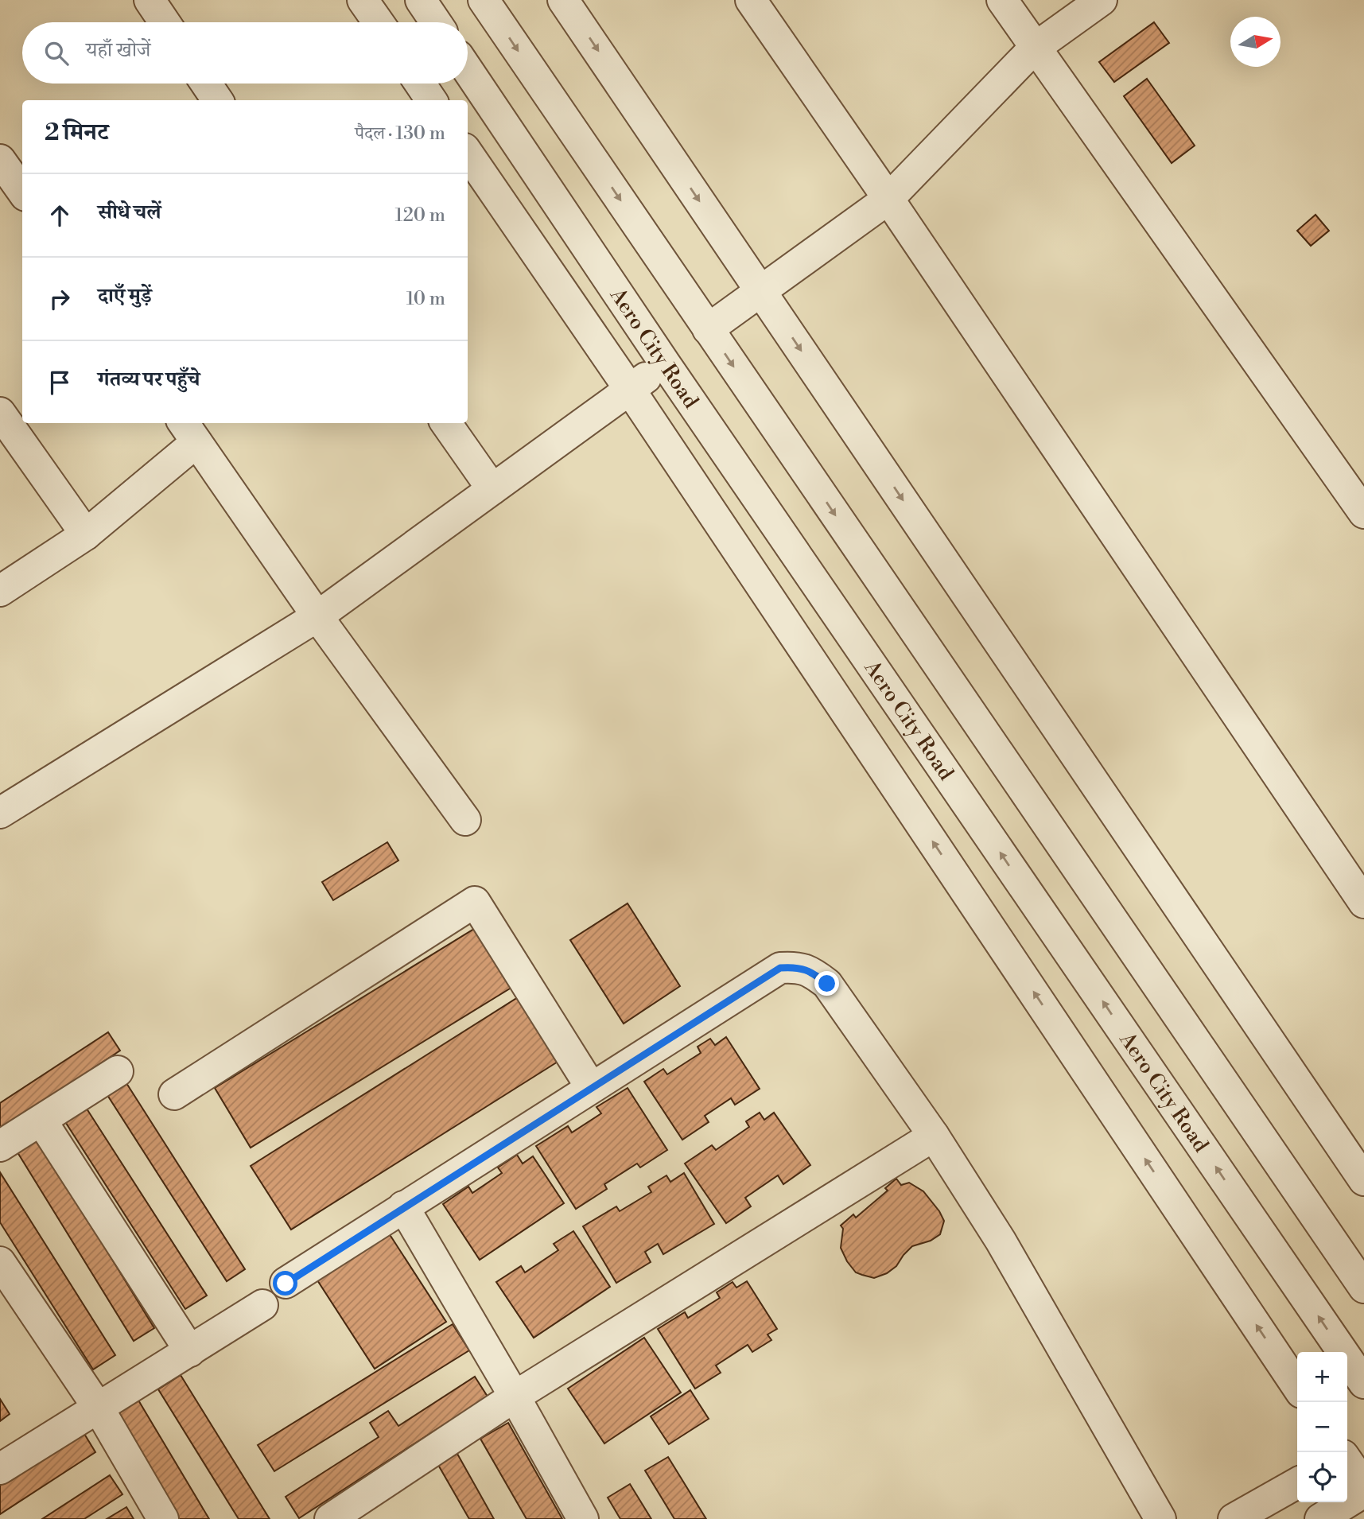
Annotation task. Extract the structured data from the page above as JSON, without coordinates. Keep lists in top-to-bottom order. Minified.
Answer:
{"streets":{"street":["Aero City Road"]},"north":"right","page":{"search":"यहाँ खोजें","heading":["2 मिनट","पैदल · 130 m"],"list":[["सीधे चलें","120 m"],["दाएँ मुड़ें","10 m"],"गंतव्य पर पहुँचे"],"map_buttons":["+","−"]}}
